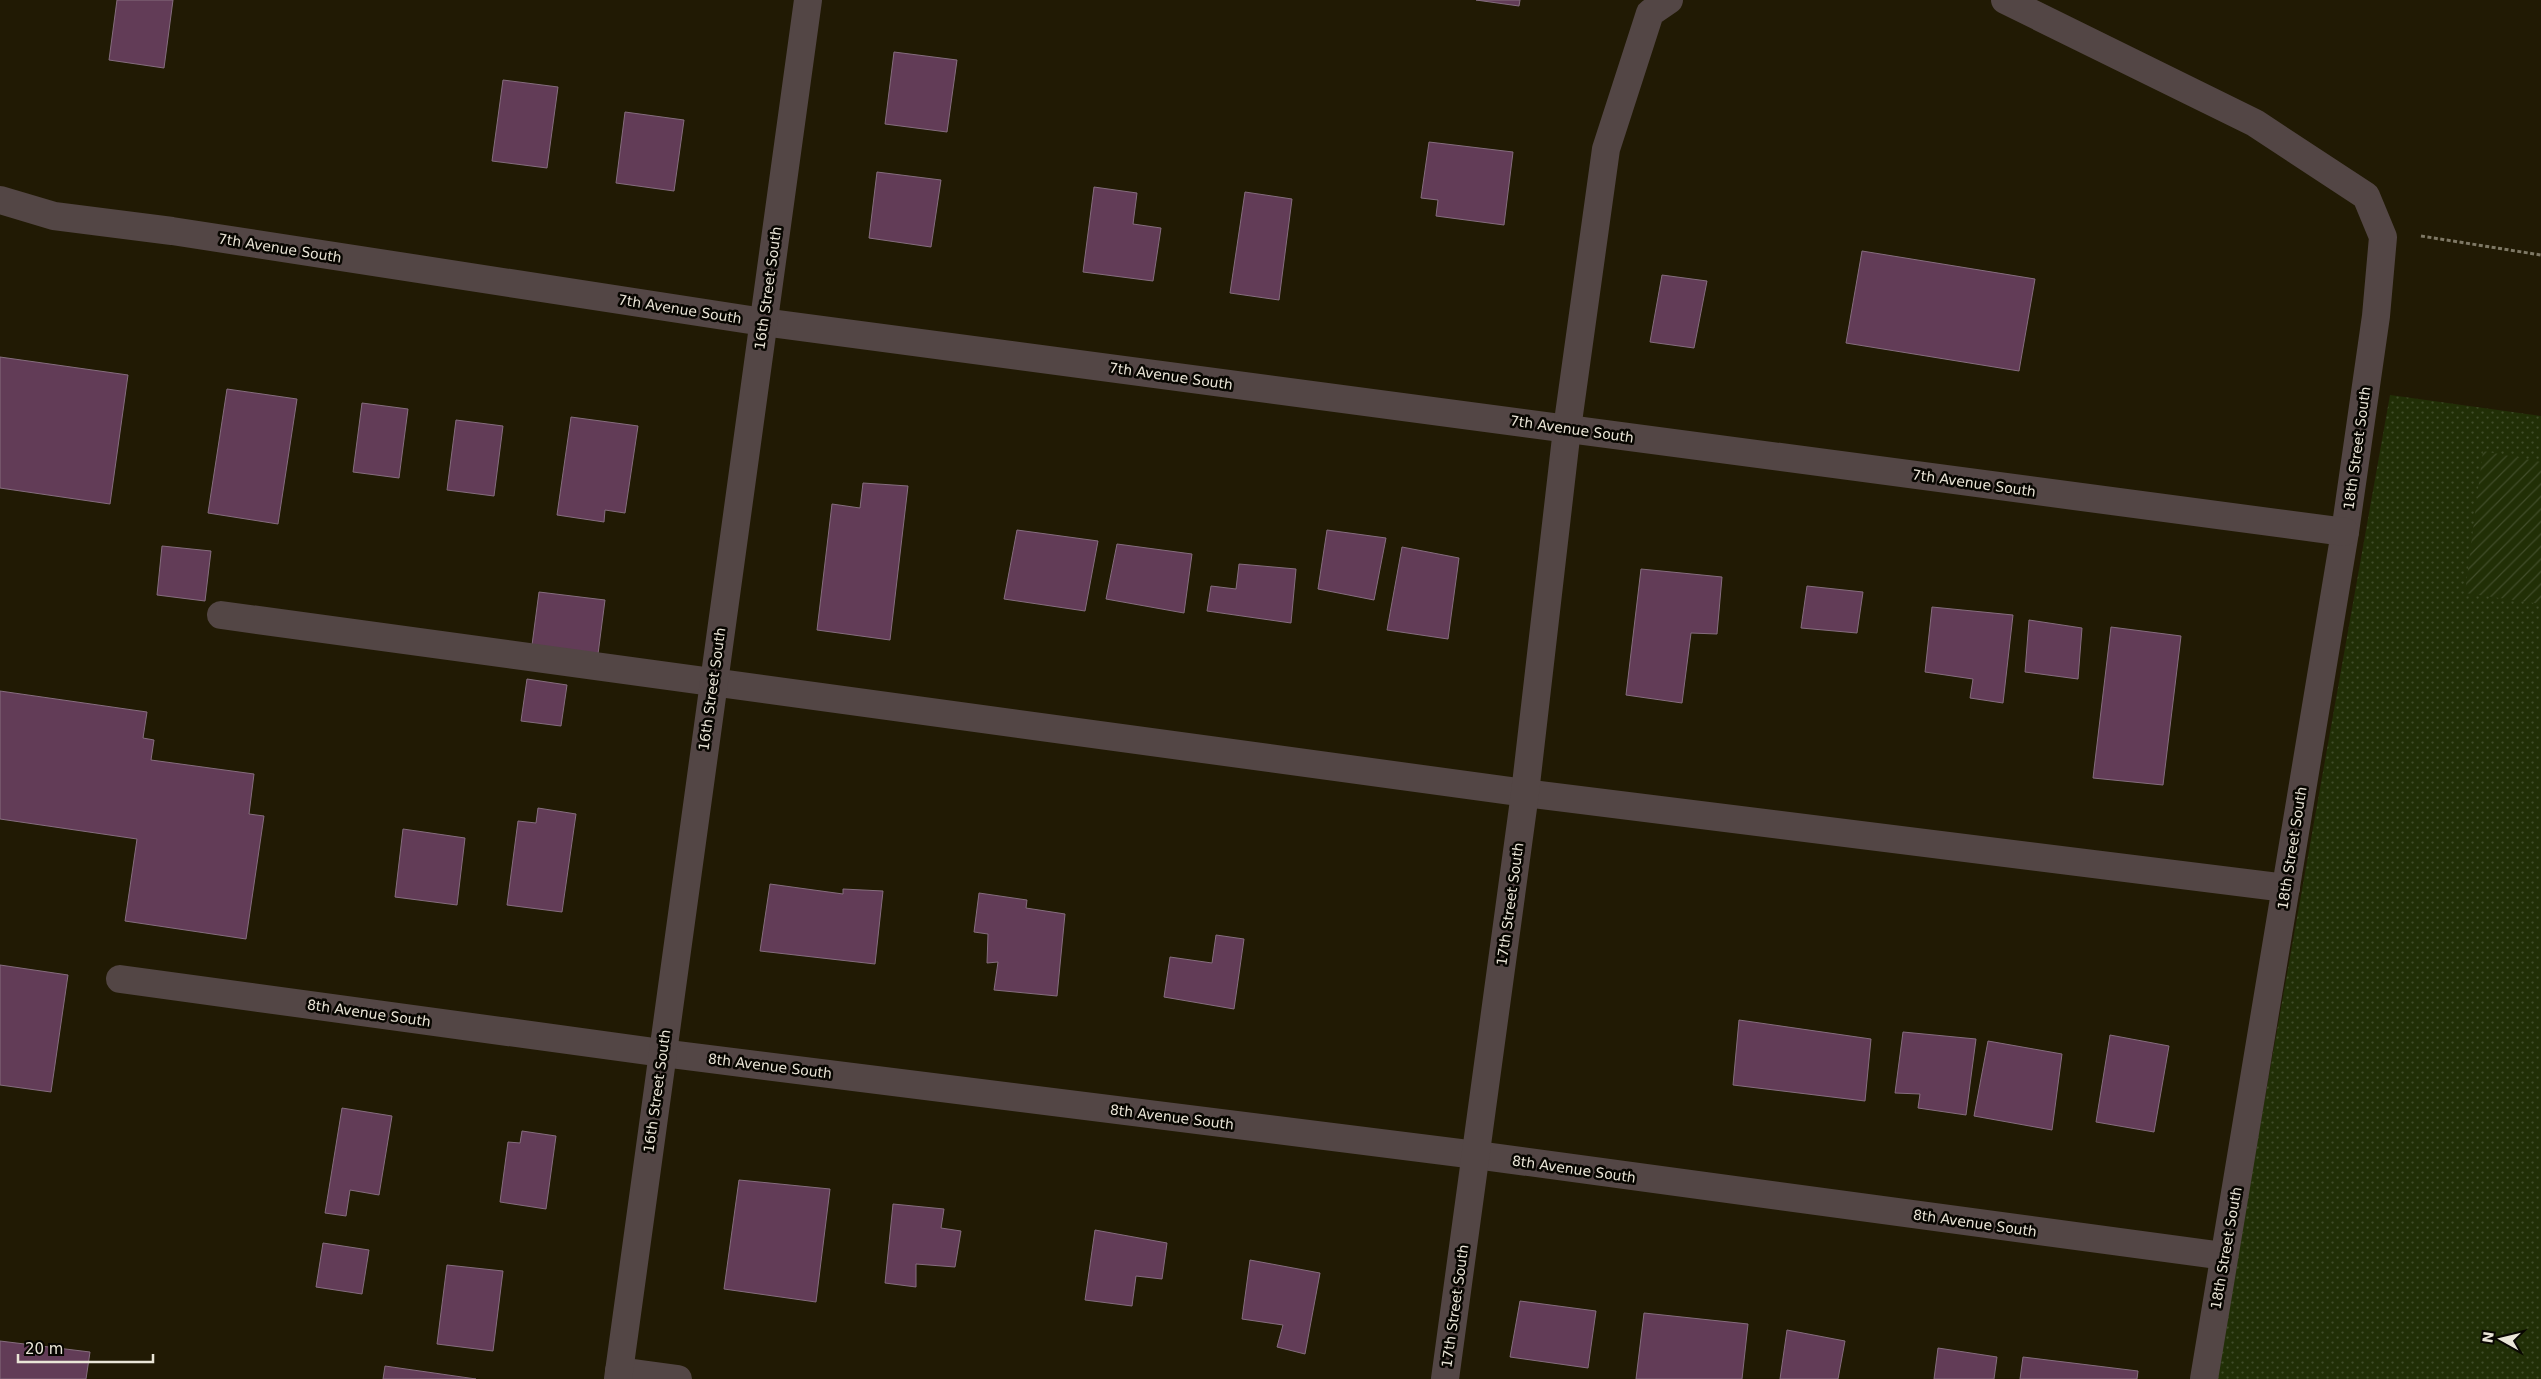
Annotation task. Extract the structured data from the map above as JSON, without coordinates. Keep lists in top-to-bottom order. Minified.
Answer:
{"streets":{"street":["7th Avenue South","16th Street South","18th Street South","17th Street South","8th Avenue South"]},"crossings":[["7th Avenue South","16th Street South"],["7th Avenue South","18th Street South"],["7th Avenue South","17th Street South"],["16th Street South","8th Avenue South"],["18th Street South","8th Avenue South"],["17th Street South","8th Avenue South"]],"scale_bar":"20 m","north":"left"}
